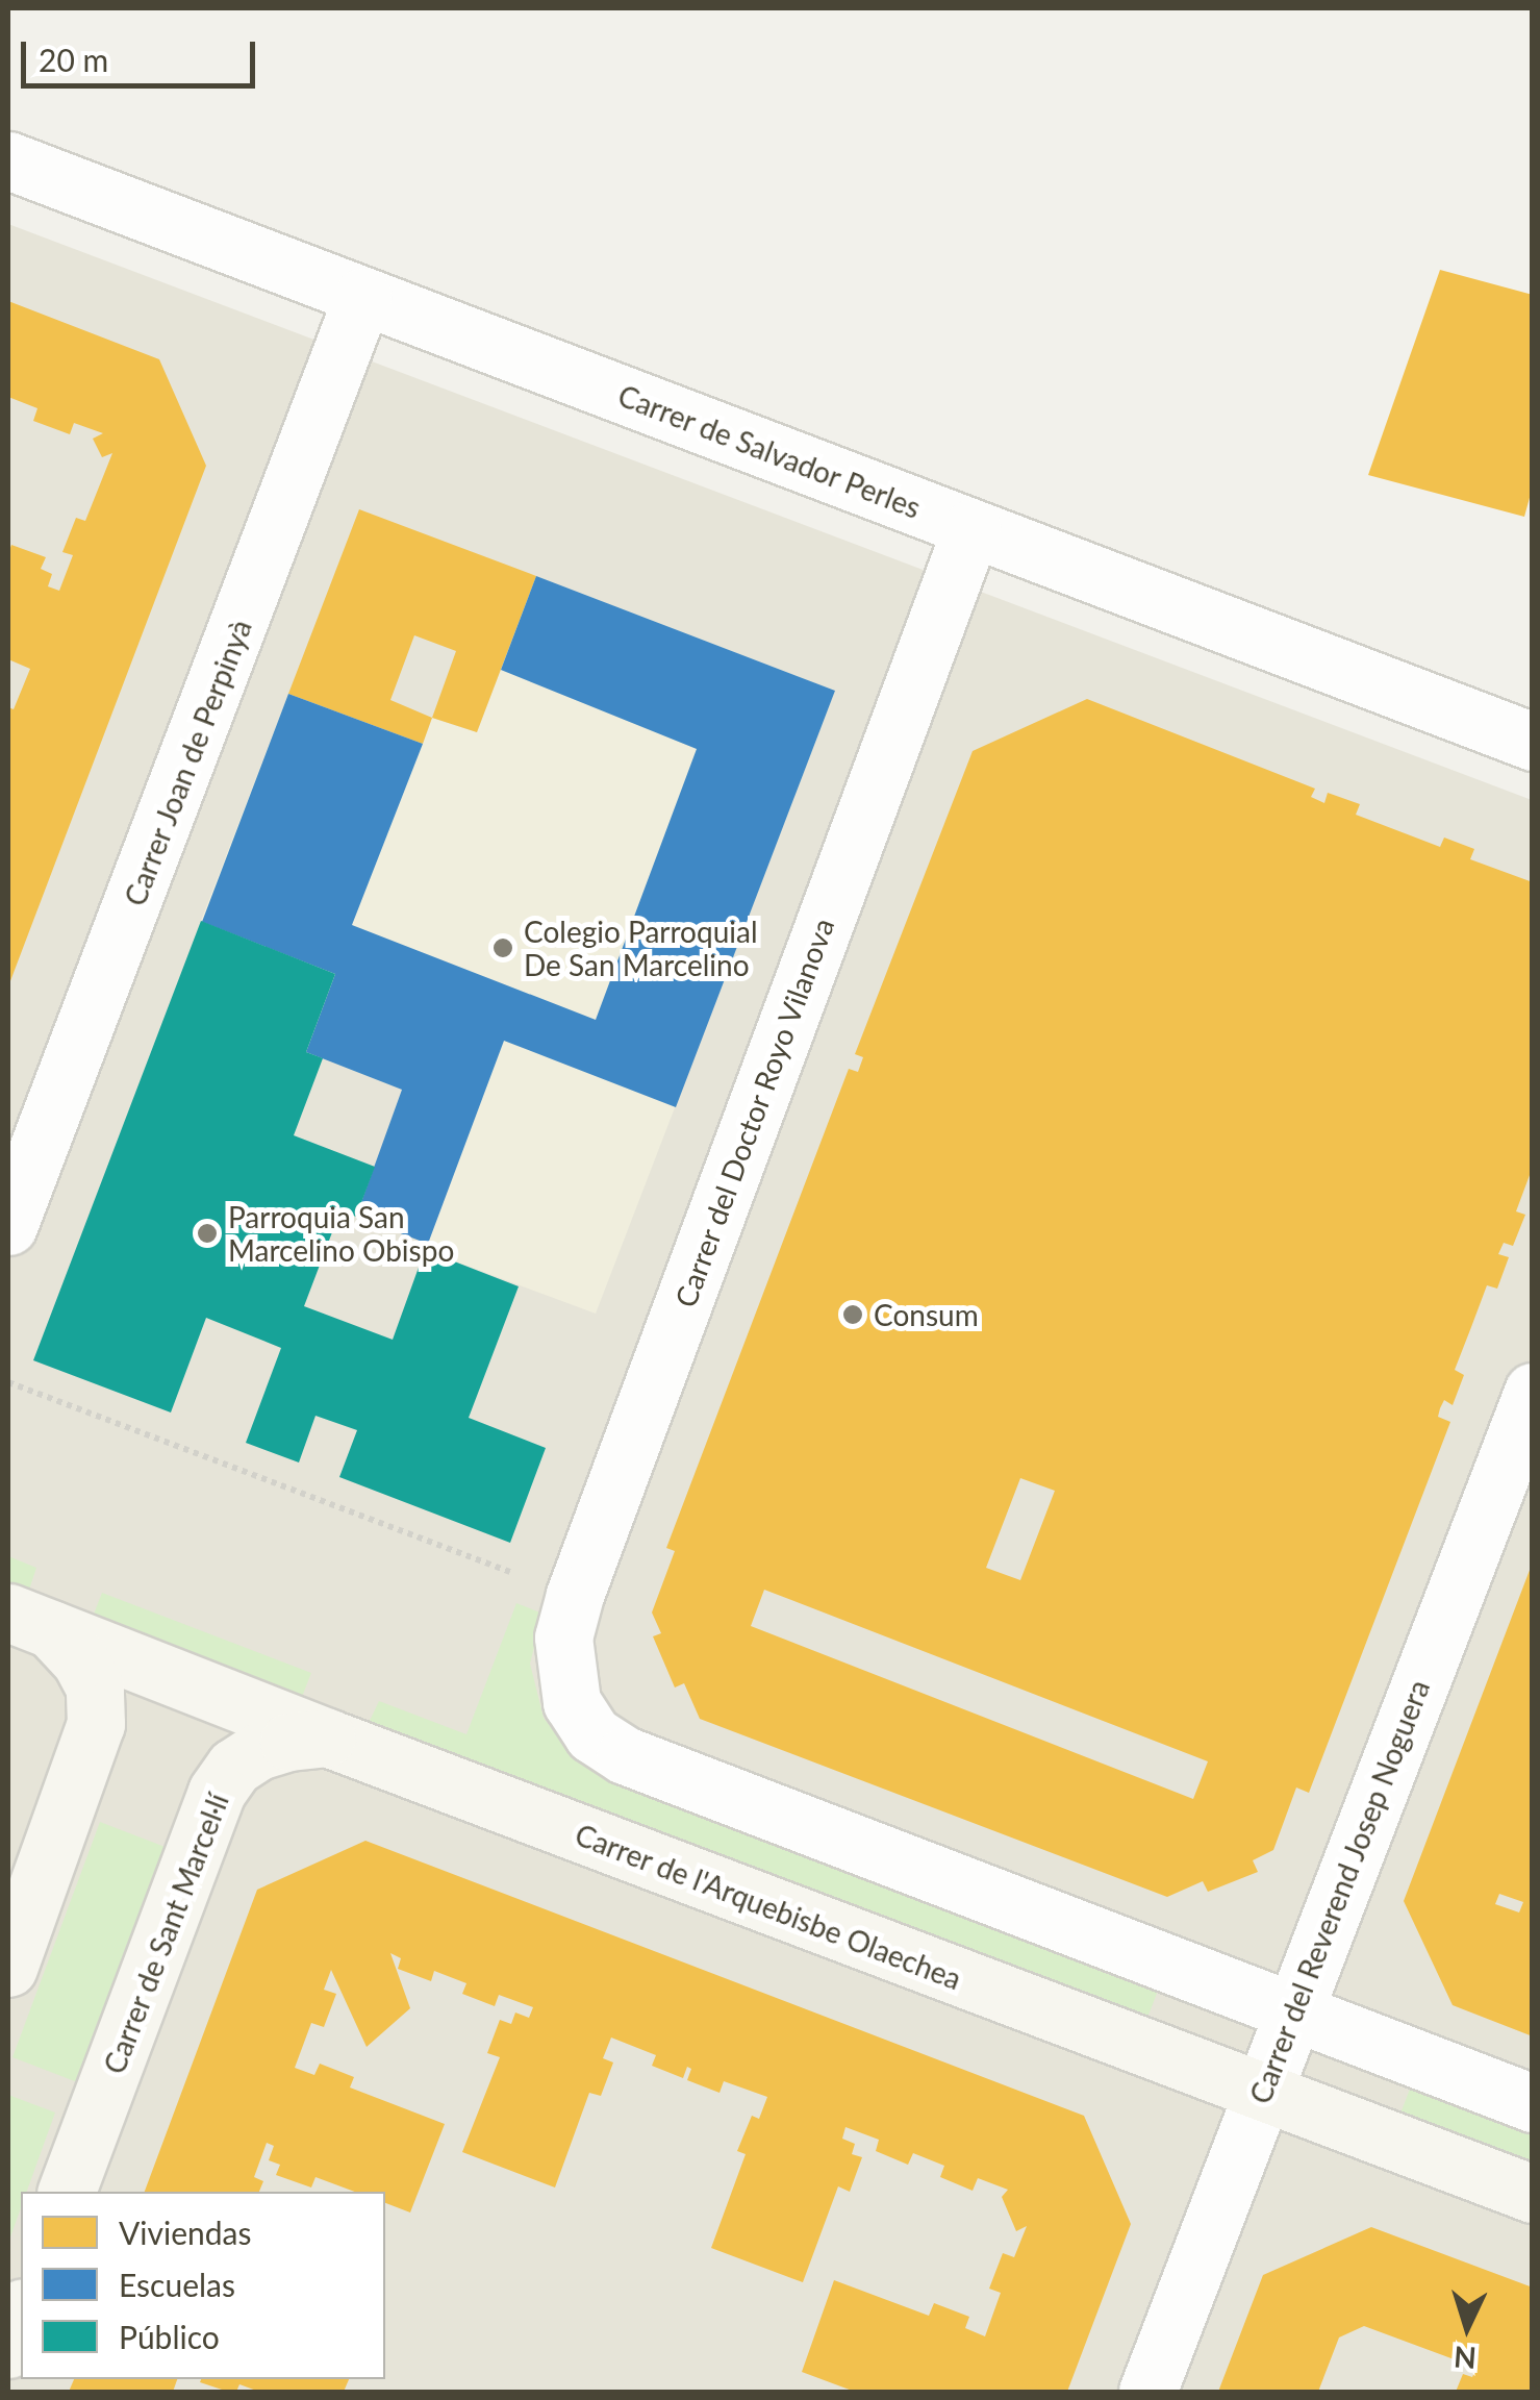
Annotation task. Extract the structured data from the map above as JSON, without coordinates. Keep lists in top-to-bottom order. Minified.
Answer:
{"streets":{"street":["Carrer de Salvador Perles","Carrer Joan de Perpinyà","Carrer del Doctor Royo Vilanova","Carrer del Reverend Josep Noguera","Carrer de l'Arquebisbe Olaechea","Carrer de Sant Marcel·lí"]},"crossings":[["Carrer de Salvador Perles","Carrer Joan de Perpinyà"],["Carrer de Salvador Perles","Carrer del Doctor Royo Vilanova"],["Carrer del Doctor Royo Vilanova","Carrer del Reverend Josep Noguera"],["Carrer del Reverend Josep Noguera","Carrer de l'Arquebisbe Olaechea"],["Carrer de l'Arquebisbe Olaechea","Carrer de Sant Marcel·lí"]],"places":["Colegio Parroquial De San Marcelino","Parroquia San Marcelino Obispo","Consum"],"legend":["Viviendas","Escuelas","Público"],"scale_bar":"20 m","north":"bottom"}
